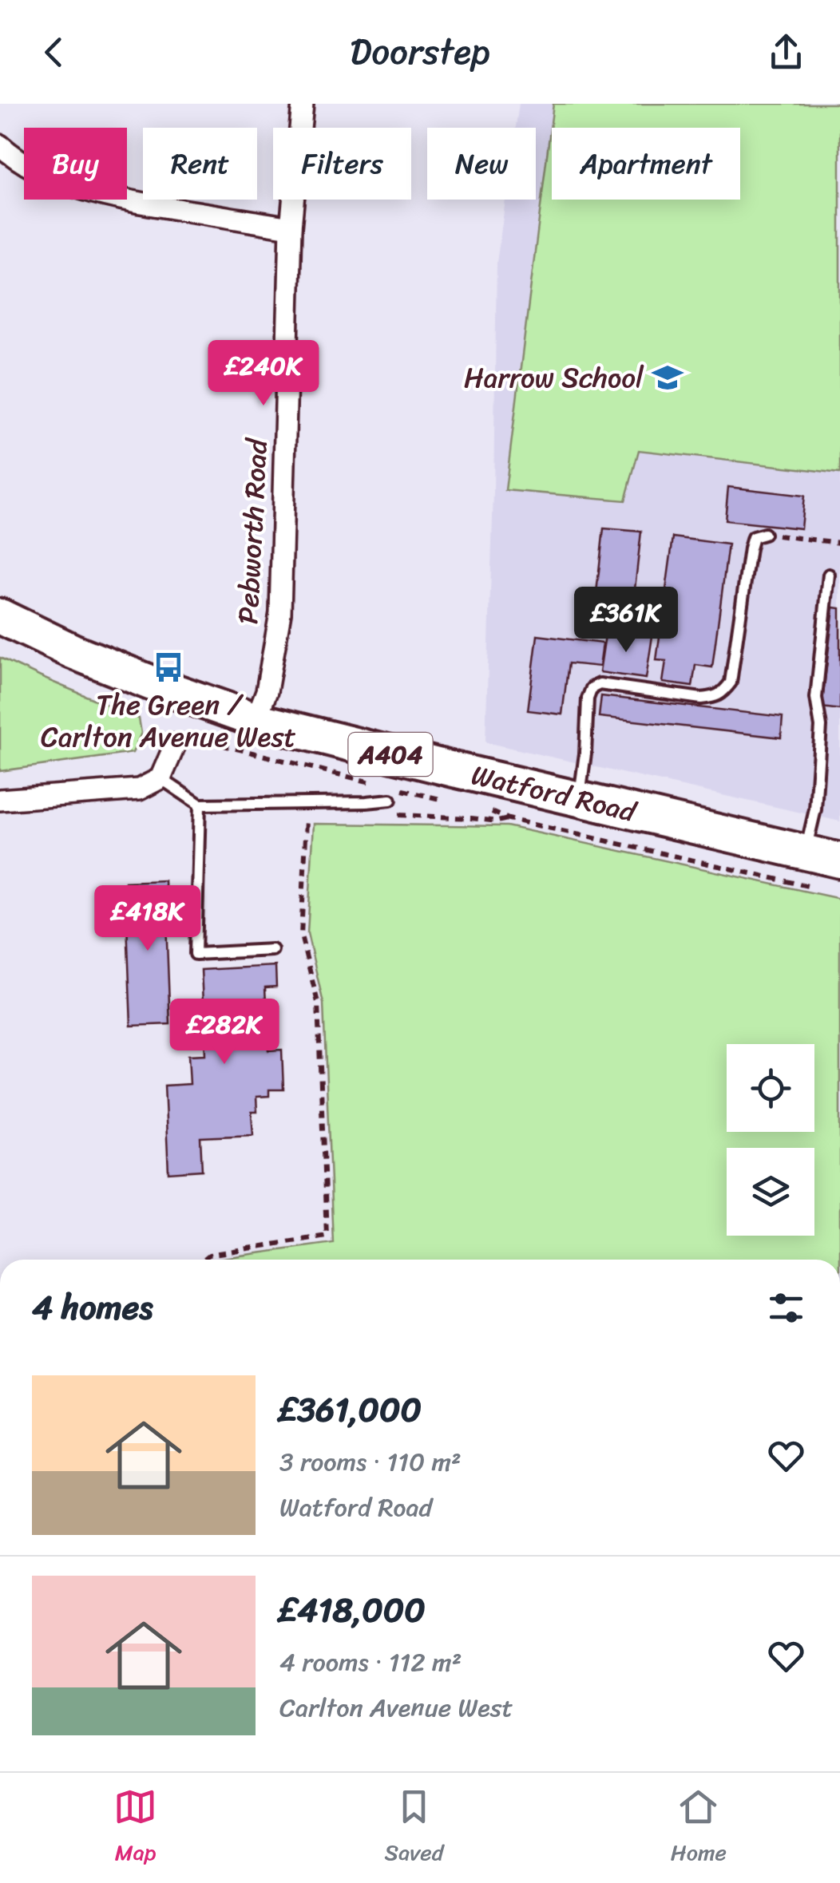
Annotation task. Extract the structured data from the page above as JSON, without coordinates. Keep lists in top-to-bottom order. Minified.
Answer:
{"streets":{"main road":["A404","Watford Road"],"street":["Pebworth Road"]},"crossings":[["Pebworth Road","Watford Road"]],"places":{"school or university":["Harrow School"],"bus stop":["The Green / Carlton Avenue West"]},"page":{"header":"Doorstep","chip":["Buy","Rent","Filters","New","Apartment"],"price":["£240K","£361K","£418K","£282K"],"heading":"4 homes","list":[{"name":"£361,000","note":"3 rooms · 110 m² · Watford Road"},{"name":"£418,000","note":"4 rooms · 112 m² · Carlton Avenue West"}],"tabs":["Map","Saved","Home"]}}
